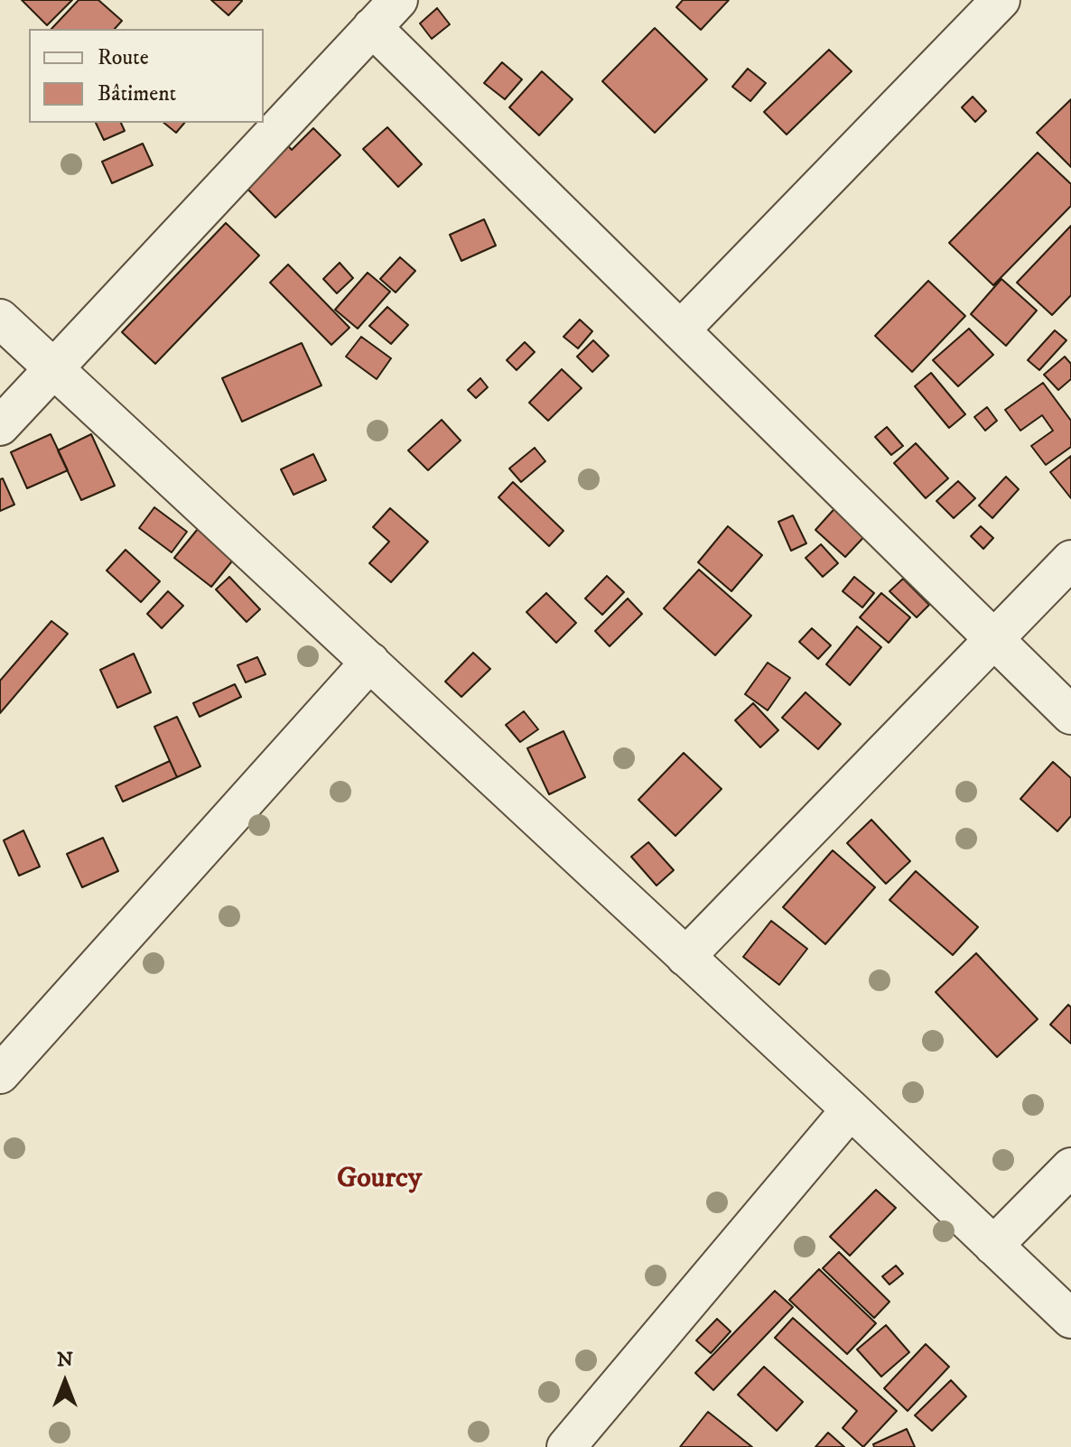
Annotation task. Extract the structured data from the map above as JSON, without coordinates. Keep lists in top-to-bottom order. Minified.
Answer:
{"districts":["Gourcy"],"legend":["Route","Bâtiment"],"north":"top"}
